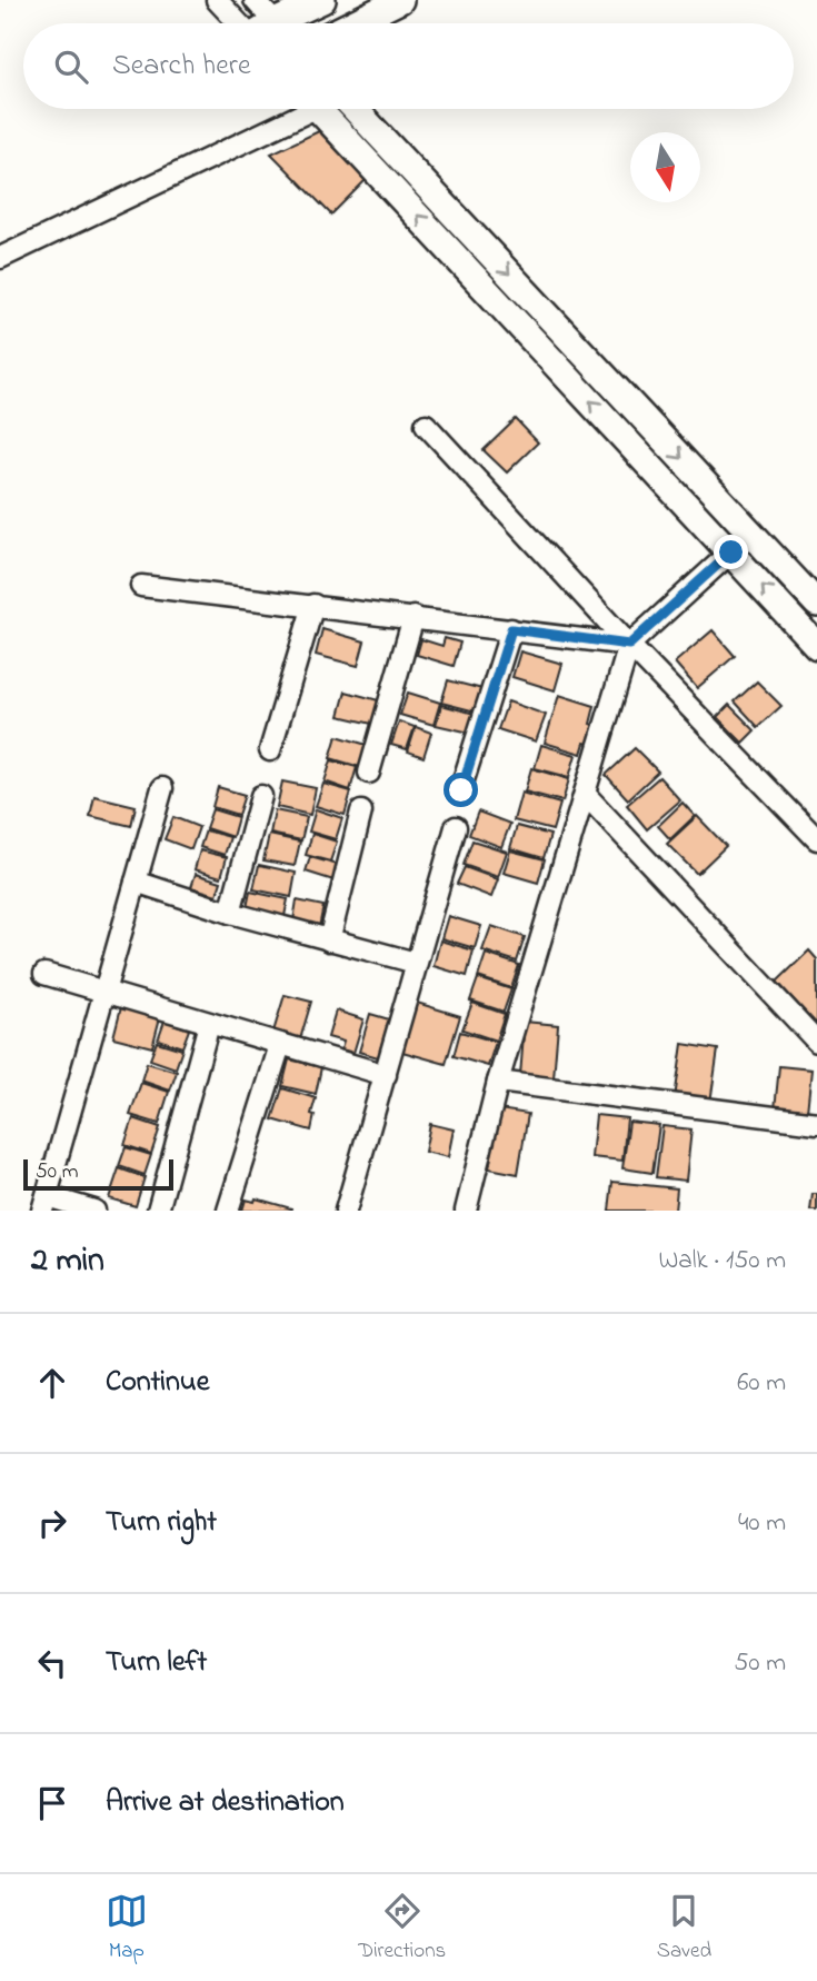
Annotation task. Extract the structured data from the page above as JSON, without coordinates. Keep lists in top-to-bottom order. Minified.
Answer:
{"scale_bar":"50 m","north":"bottom","page":{"search":"Search here","scale":"50 m","heading":["2 min","Walk · 150 m"],"list":[["Continue","60 m"],["Turn right","40 m"],["Turn left","50 m"],"Arrive at destination"],"nav":["Map","Directions","Saved"]}}
